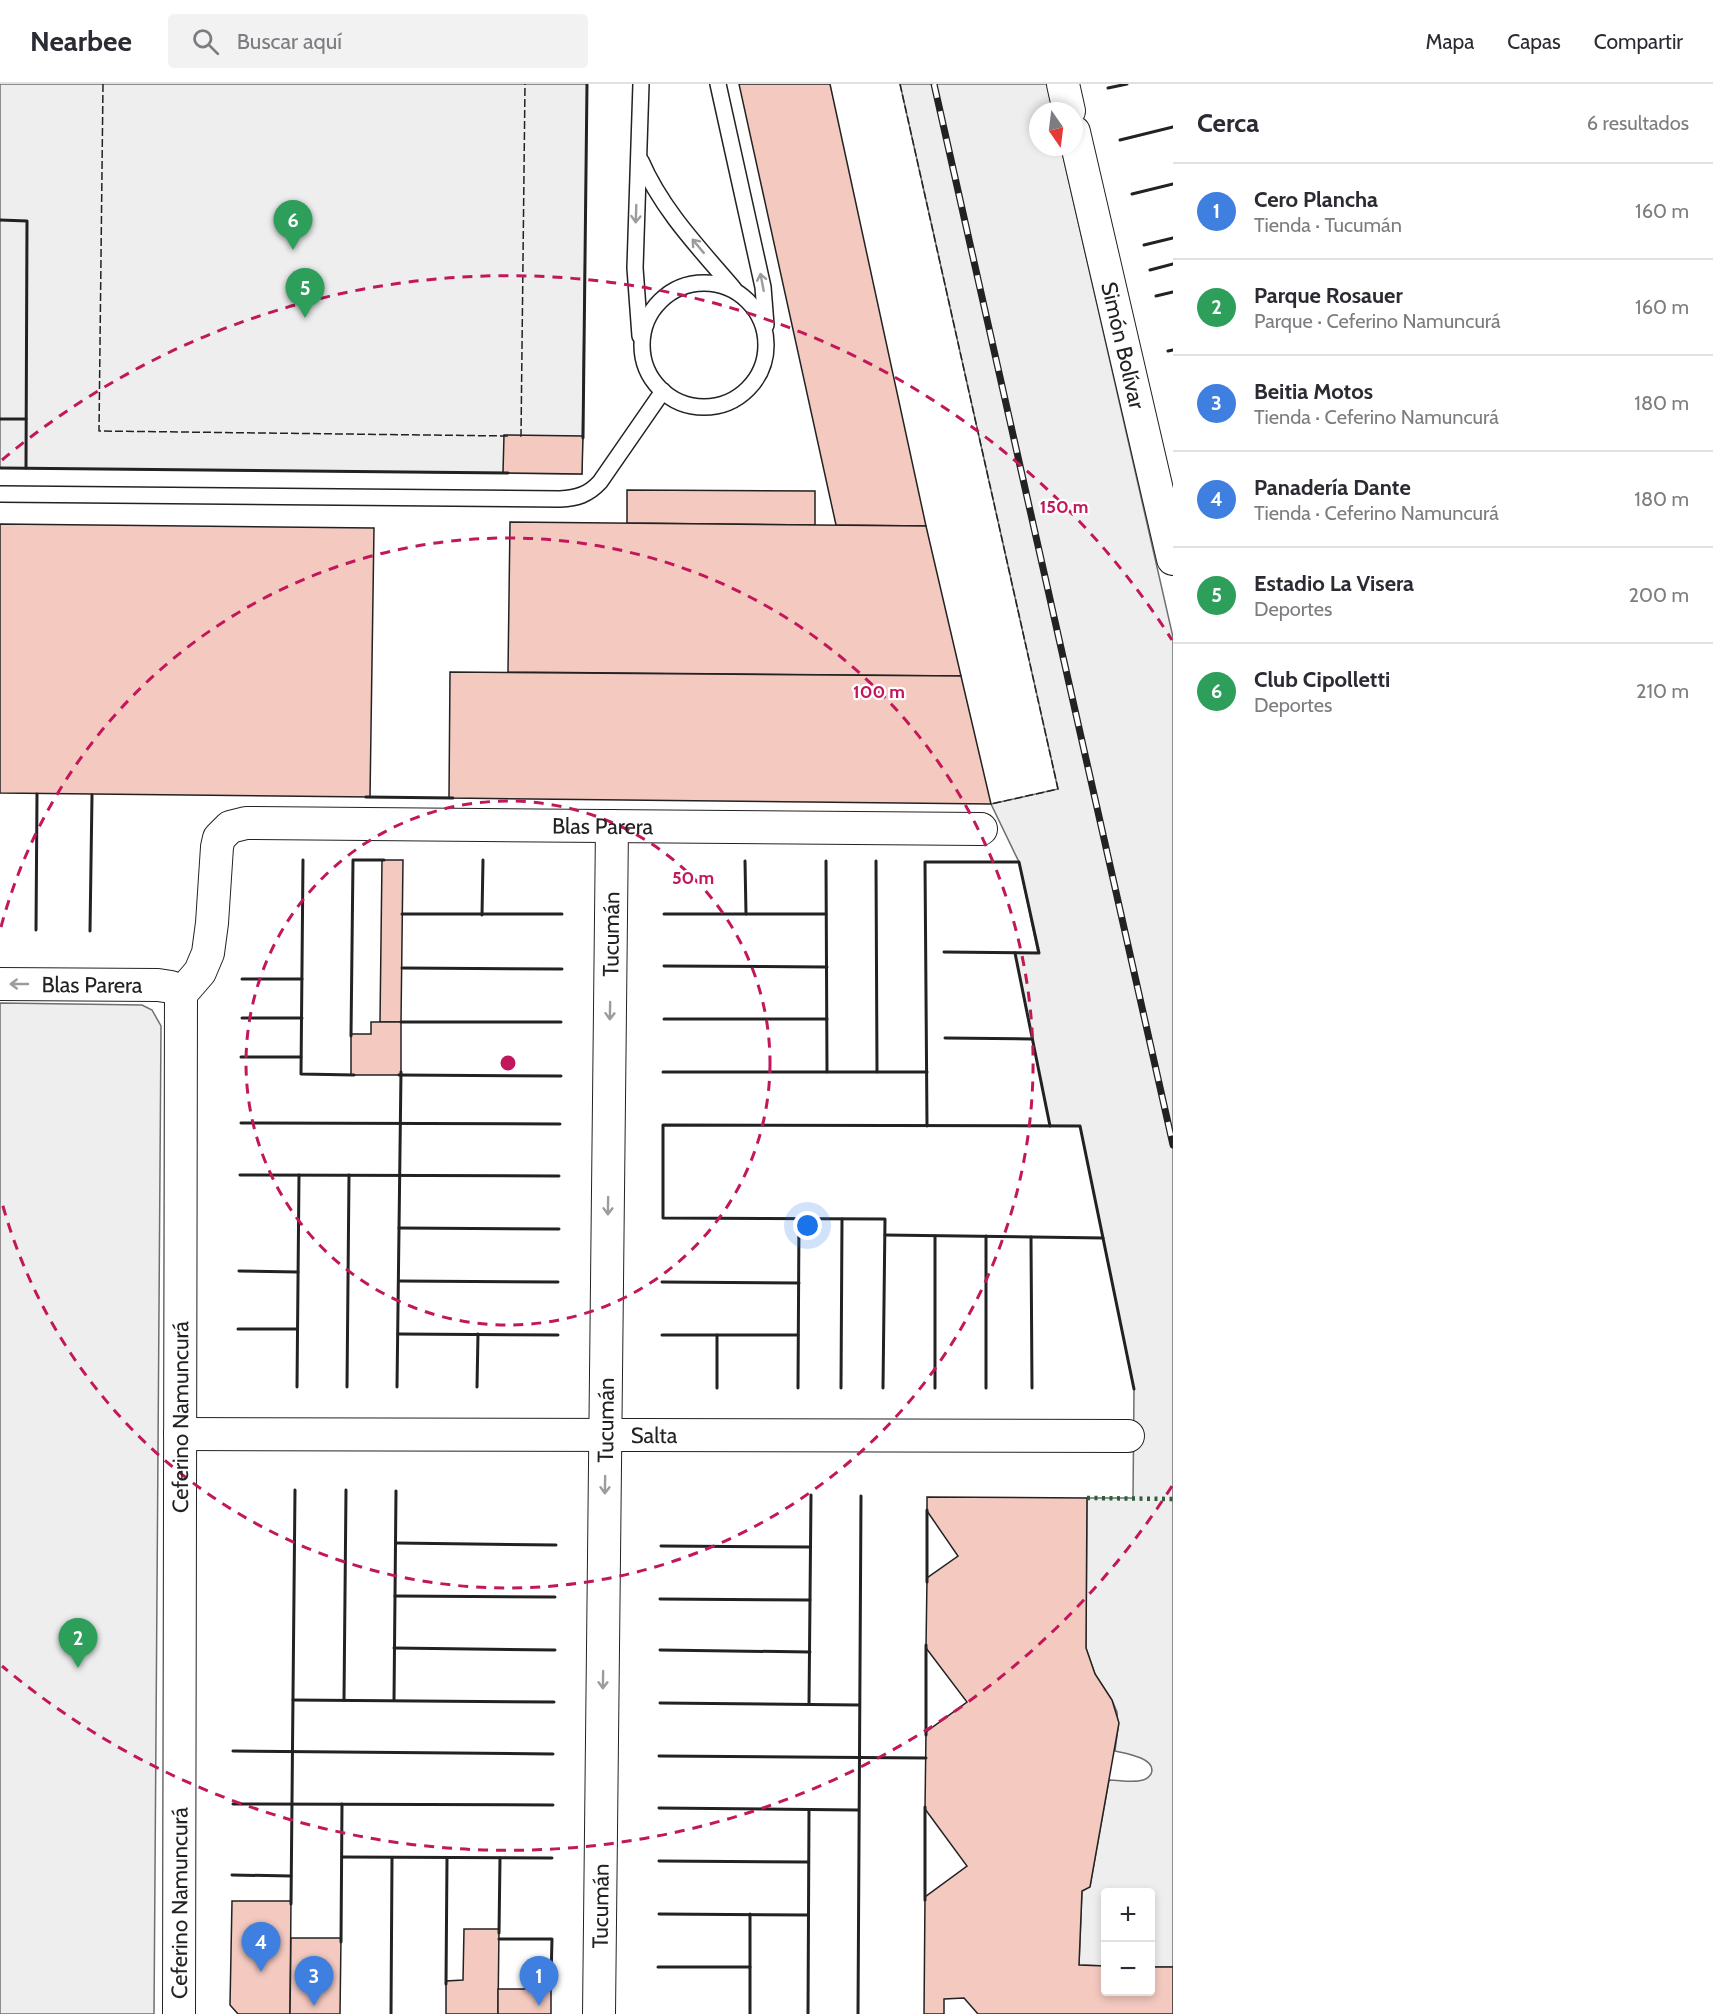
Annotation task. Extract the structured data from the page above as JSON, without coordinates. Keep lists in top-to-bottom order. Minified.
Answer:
{"streets":{"street":["Simón Bolívar","Blas Parera","Tucumán","Ceferino Namuncurá","Salta"]},"crossings":[["Blas Parera","Tucumán"],["Blas Parera","Ceferino Namuncurá"],["Tucumán","Salta"],["Ceferino Namuncurá","Salta"]],"one_way":["Tucumán"],"north":"bottom","page":{"header":"Nearbee","search":"Buscar aquí","nav":["Mapa","Capas","Compartir"],"heading":["Cerca","6 resultados"],"list":[{"mark":"1","name":"Cero Plancha","note":"Tienda · Tucumán","value":"160 m"},{"mark":"2","name":"Parque Rosauer","note":"Parque · Ceferino Namuncurá","value":"160 m"},{"mark":"3","name":"Beitia Motos","note":"Tienda · Ceferino Namuncurá","value":"180 m"},{"mark":"4","name":"Panadería Dante","note":"Tienda · Ceferino Namuncurá","value":"180 m"},{"mark":"5","name":"Estadio La Visera","note":"Deportes","value":"200 m"},{"mark":"6","name":"Club Cipolletti","note":"Deportes","value":"210 m"}],"pins":["6","5","2","4","1","3"],"map_buttons":["+","−"]},"rings":["150 m","100 m","50 m"]}
